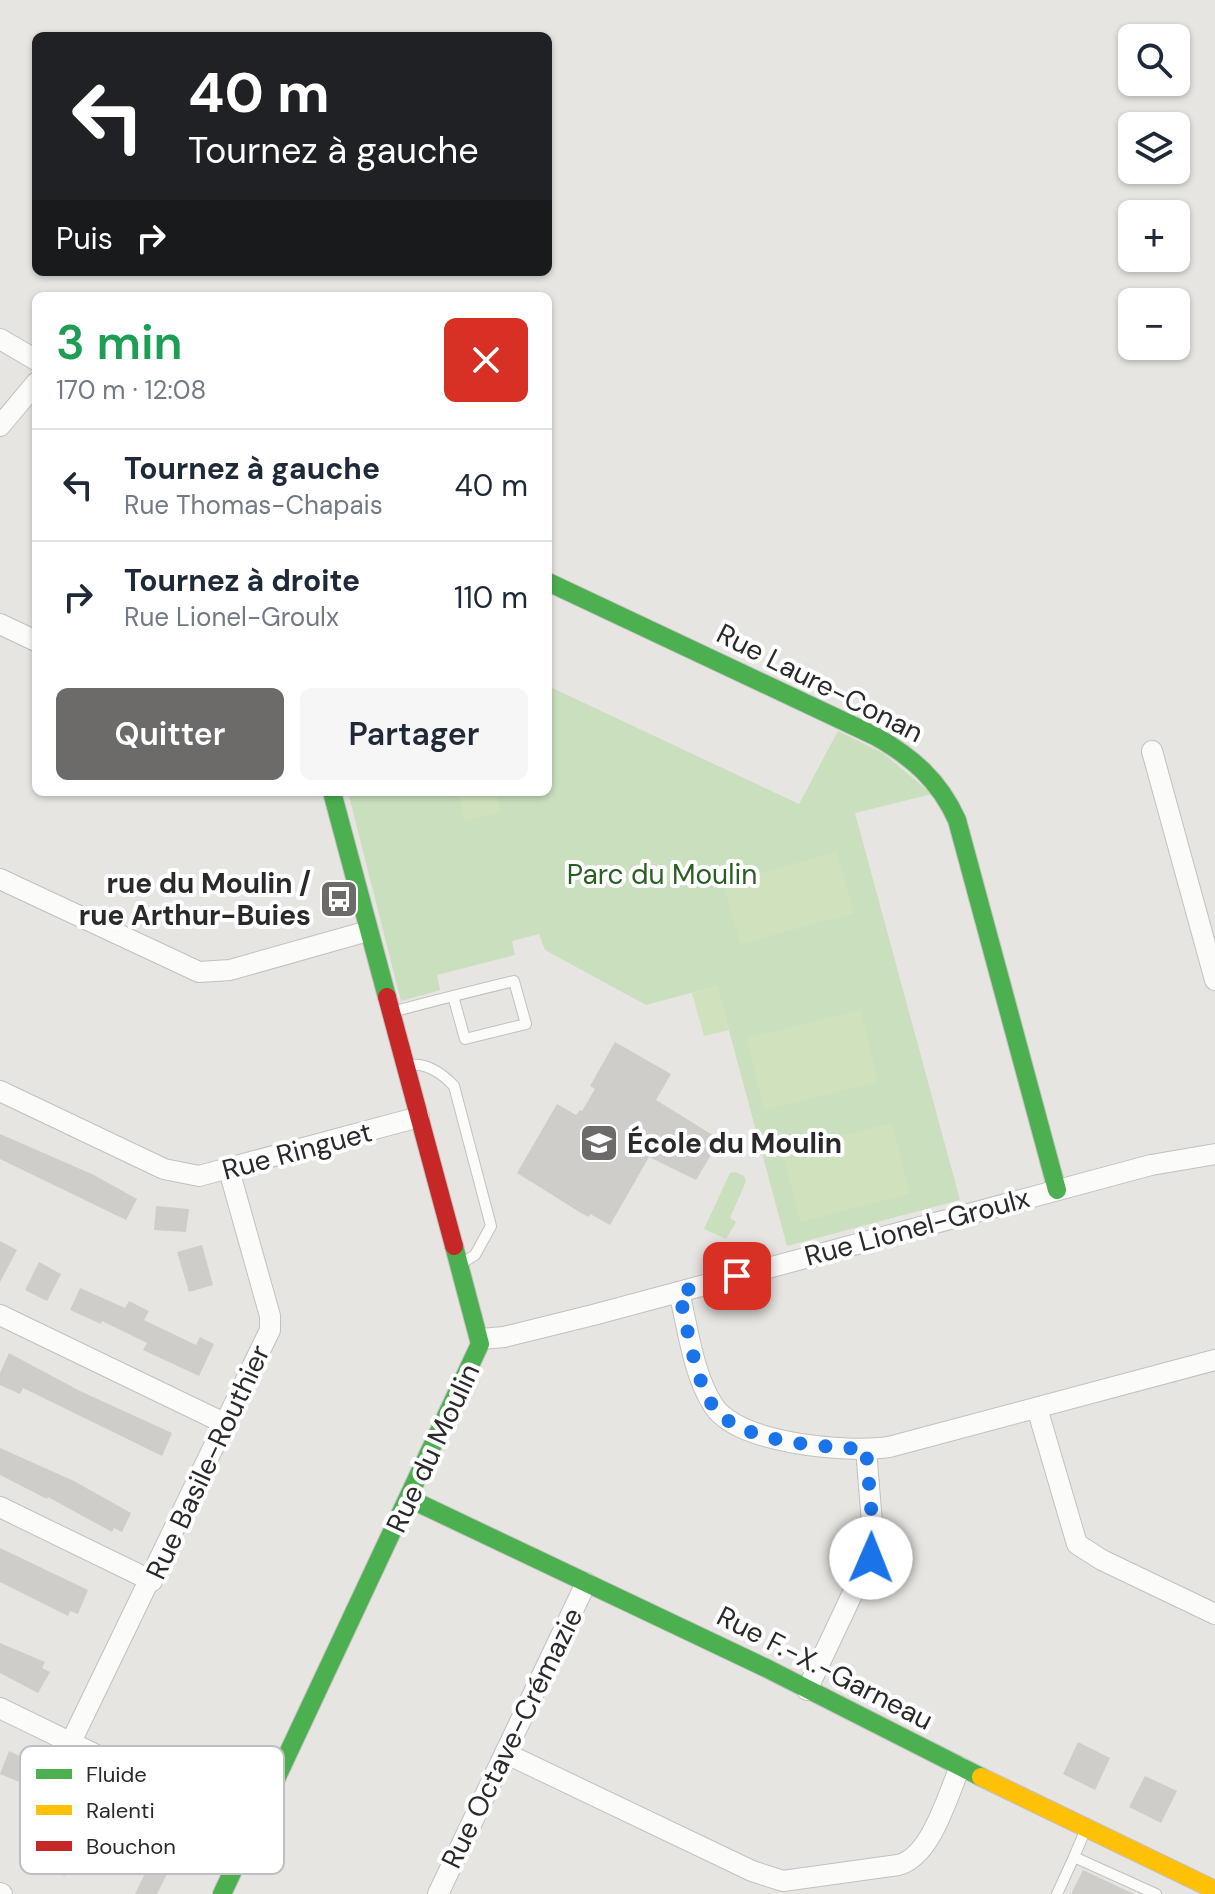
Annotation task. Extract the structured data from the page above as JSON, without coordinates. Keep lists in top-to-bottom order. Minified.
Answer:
{"streets":{"street":["Rue Laure-Conan","Rue Ringuet","Rue Lionel-Groulx","Rue du Moulin","Rue Basile-Routhier","Rue F.-X.-Garneau","Rue Octave-Crémazie"]},"crossings":[["Rue Laure-Conan","Rue Lionel-Groulx"],["Rue Ringuet","Rue du Moulin"],["Rue Ringuet","Rue Basile-Routhier"],["Rue Lionel-Groulx","Rue du Moulin"],["Rue du Moulin","Rue F.-X.-Garneau"],["Rue F.-X.-Garneau","Rue Octave-Crémazie"]],"parks":["Parc du Moulin"],"places":{"bus stop":["rue du Moulin / rue Arthur-Buies"],"school or university":["École du Moulin"]},"legend":["Fluide","Ralenti","Bouchon"],"page":{"map_buttons":["+","−"],"turn":["40 m","Tournez à gauche"],"then":"Puis","heading":["3 min","170 m · 12:08"],"list":[{"name":"Tournez à gauche","note":"Rue Thomas-Chapais","value":"40 m"},{"name":"Tournez à droite","note":"Rue Lionel-Groulx","value":"110 m"}],"buttons":["Quitter","Partager"]}}
